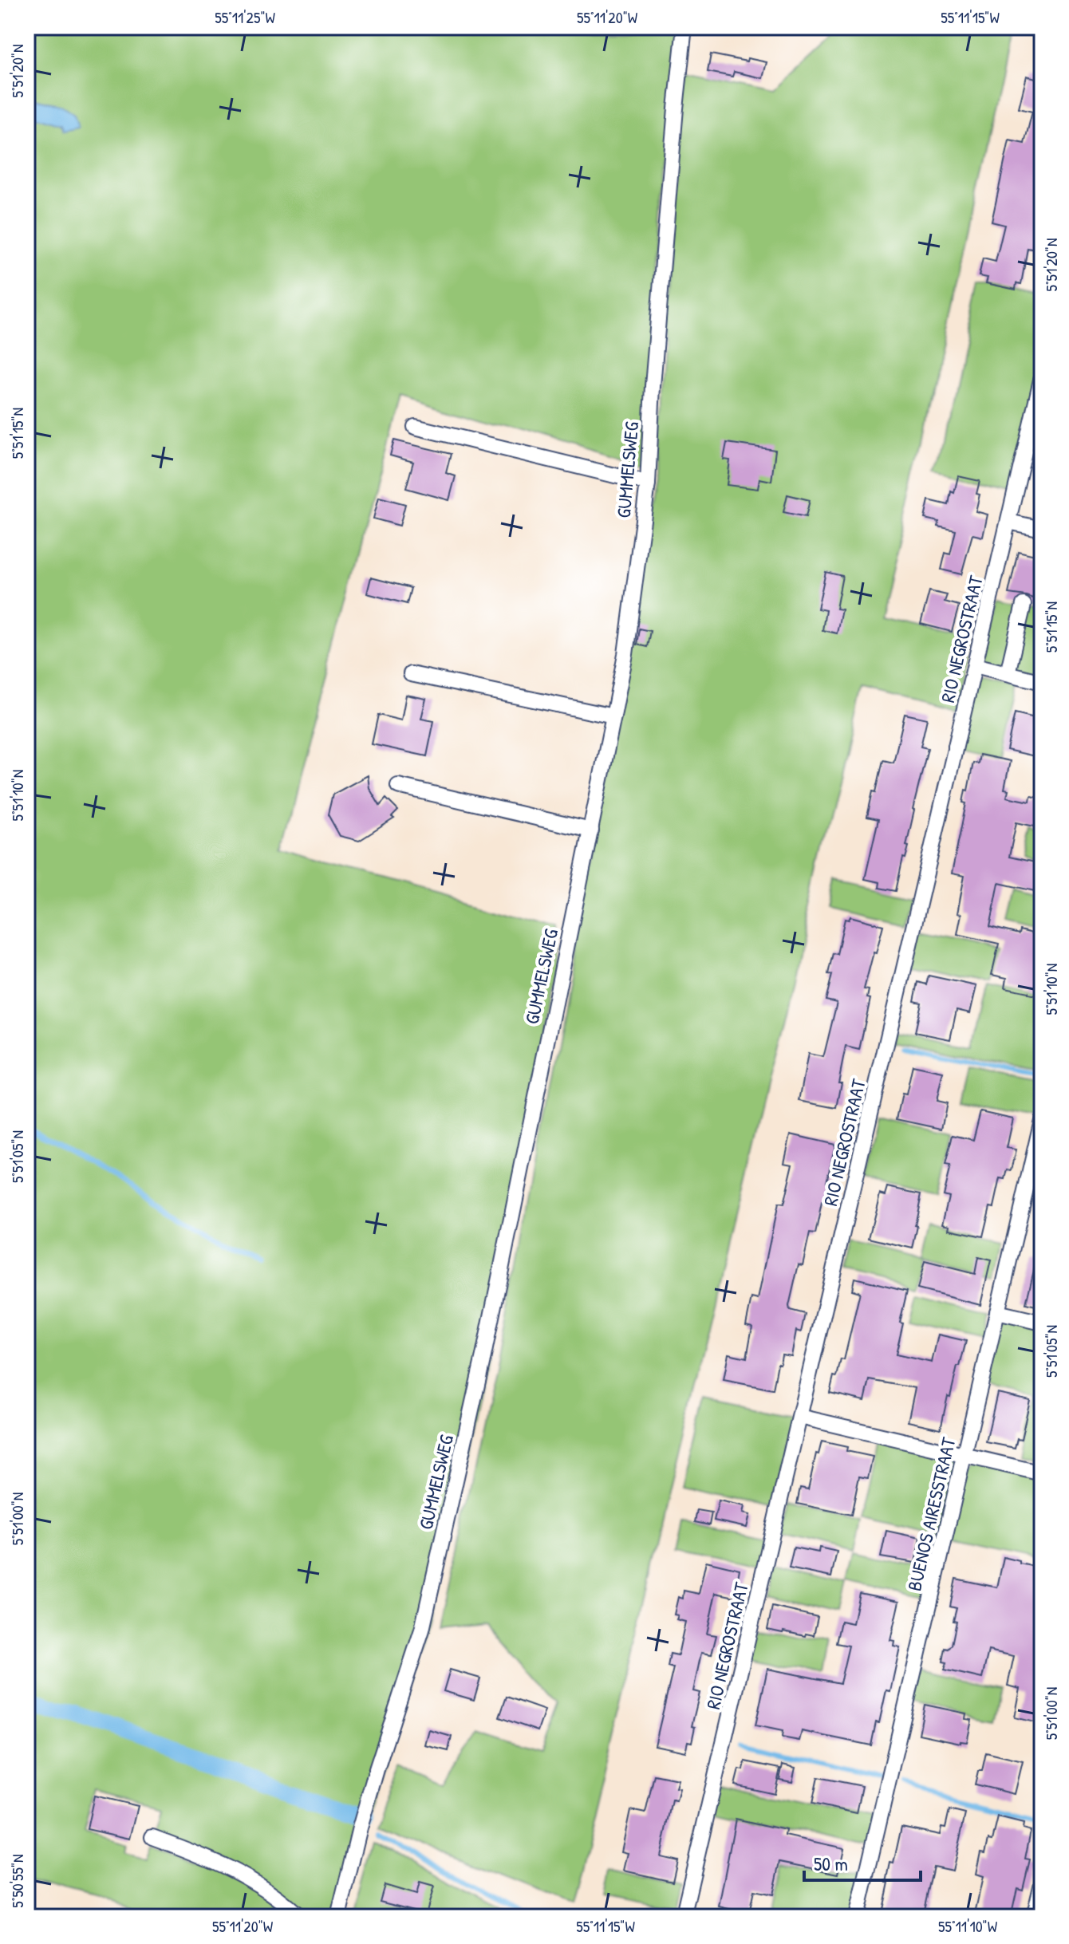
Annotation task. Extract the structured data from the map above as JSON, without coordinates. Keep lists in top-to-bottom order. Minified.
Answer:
{"streets":{"street":["GUMMELSWEG","RIO NEGROSTRAAT","BUENOS AIRESSTRAAT"]},"scale_bar":"50 m","coordinates":["55°11'25\"W","55°11'20\"W","55°11'15\"W","5°51'20\"N","5°51'15\"N","5°51'10\"N","5°51'05\"N","5°51'00\"N","5°50'55\"N","55°11'10\"W"]}
